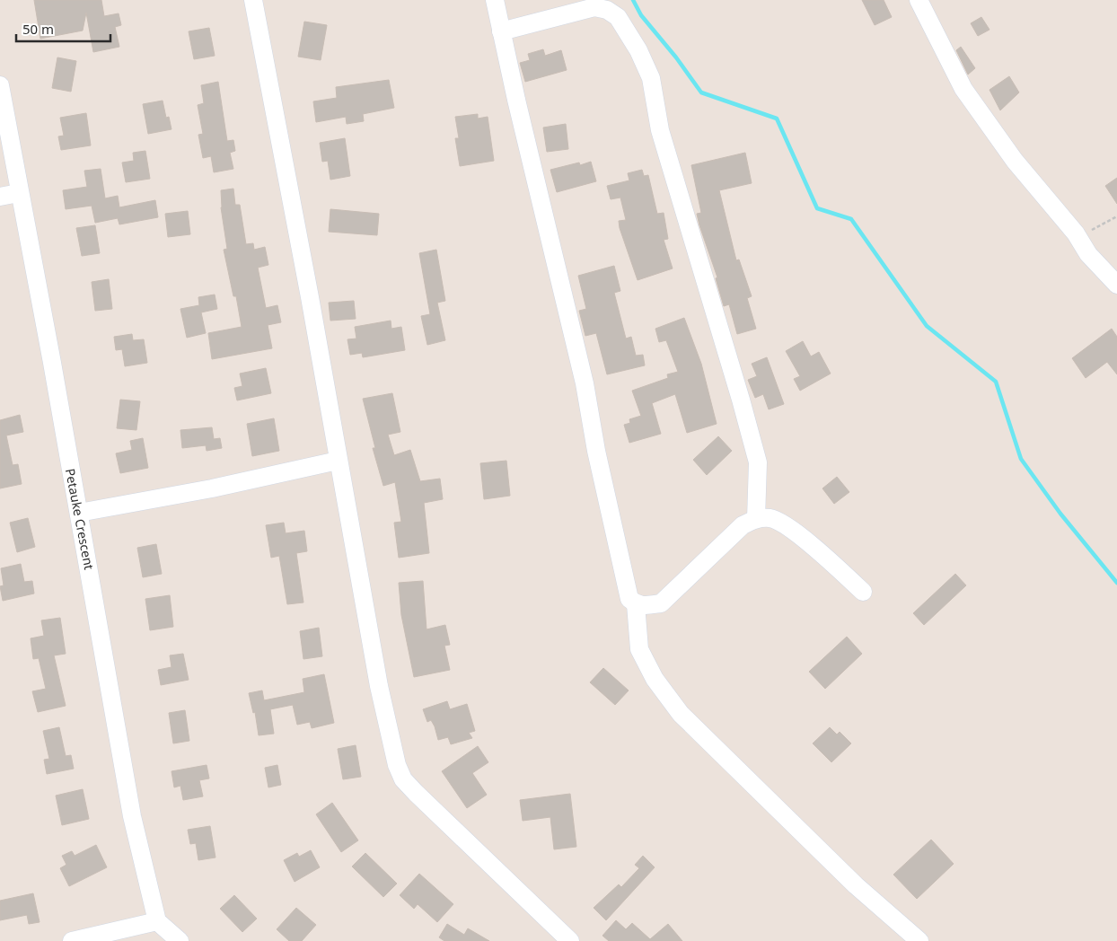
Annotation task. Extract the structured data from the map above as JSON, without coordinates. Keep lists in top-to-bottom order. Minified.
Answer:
{"streets":{"street":["Petauke Crescent"]},"scale_bar":"50 m"}
